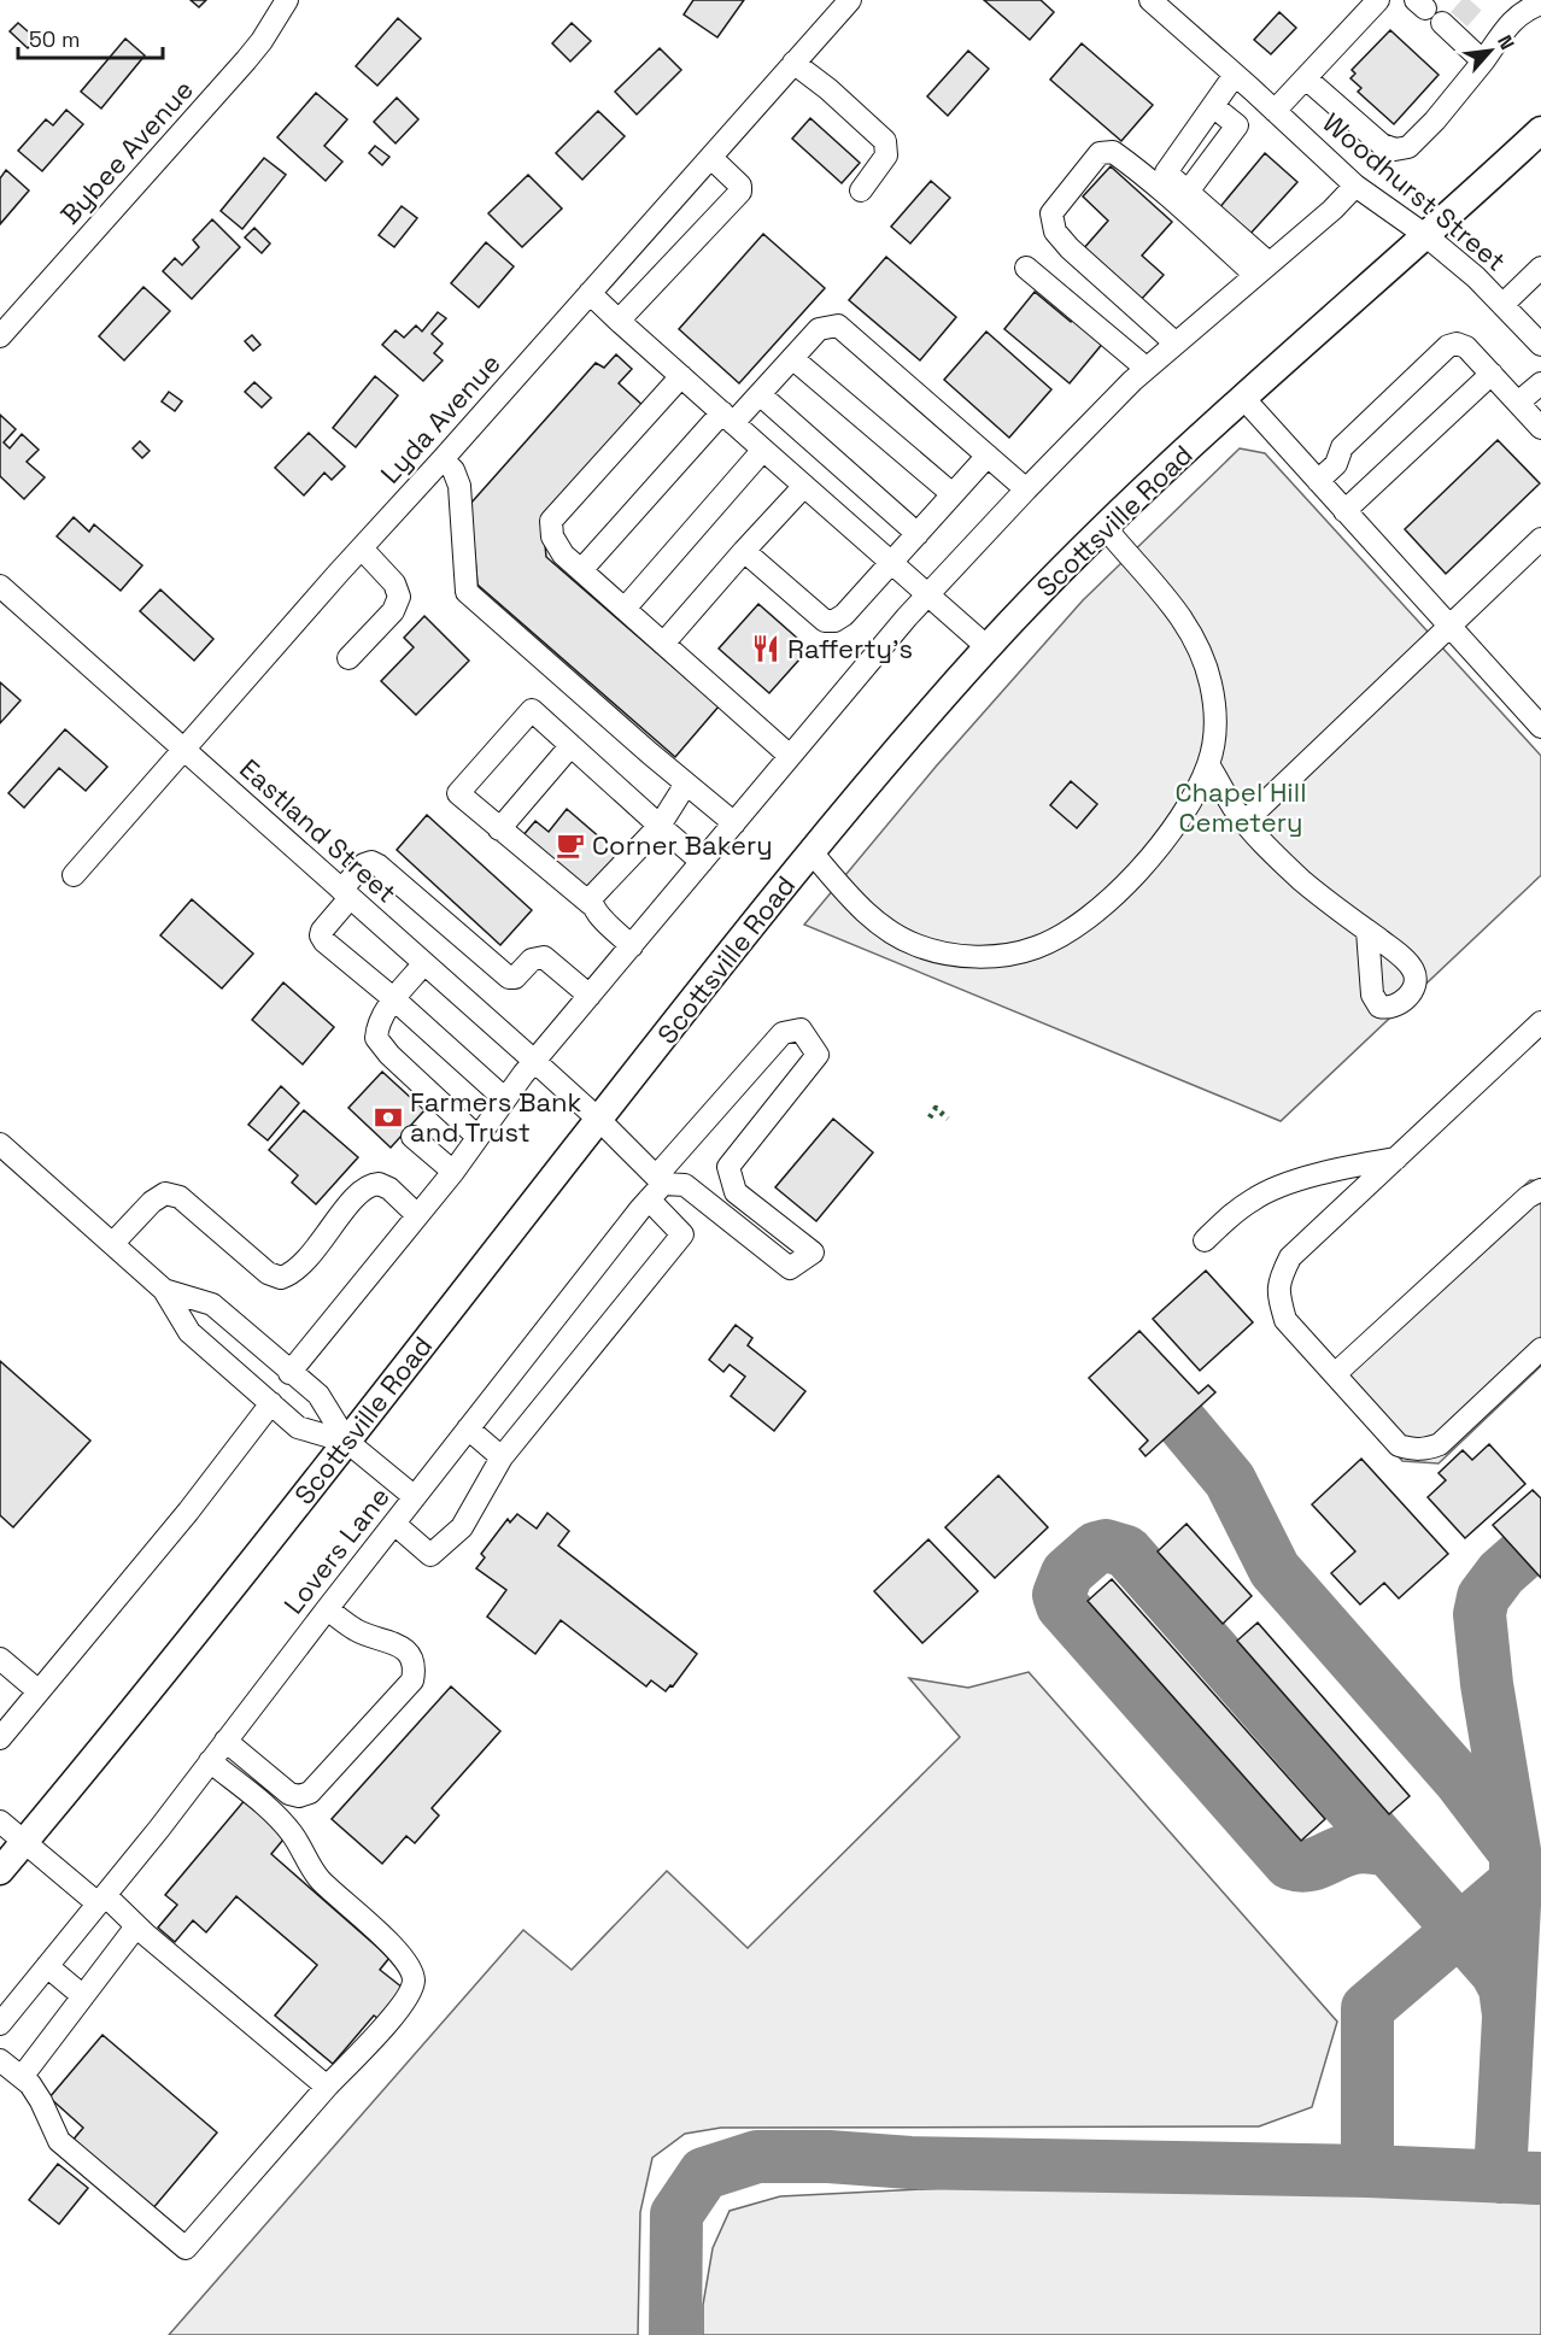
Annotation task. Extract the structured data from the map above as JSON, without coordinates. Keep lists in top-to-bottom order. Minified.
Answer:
{"streets":{"main road":["Scottsville Road"],"street":["Bybee Avenue","Woodhurst Street","Lyda Avenue","Eastland Street","Lovers Lane"]},"crossings":[["Woodhurst Street","Scottsville Road"],["Lyda Avenue","Eastland Street"],["Scottsville Road","Eastland Street"]],"parks":["Chapel Hill Cemetery"],"places":{"restaurant":["Rafferty’s"],"cafe":["Corner Bakery"],"bank":["Farmers Bank and Trust"]},"scale_bar":"50 m","north":"top right"}
